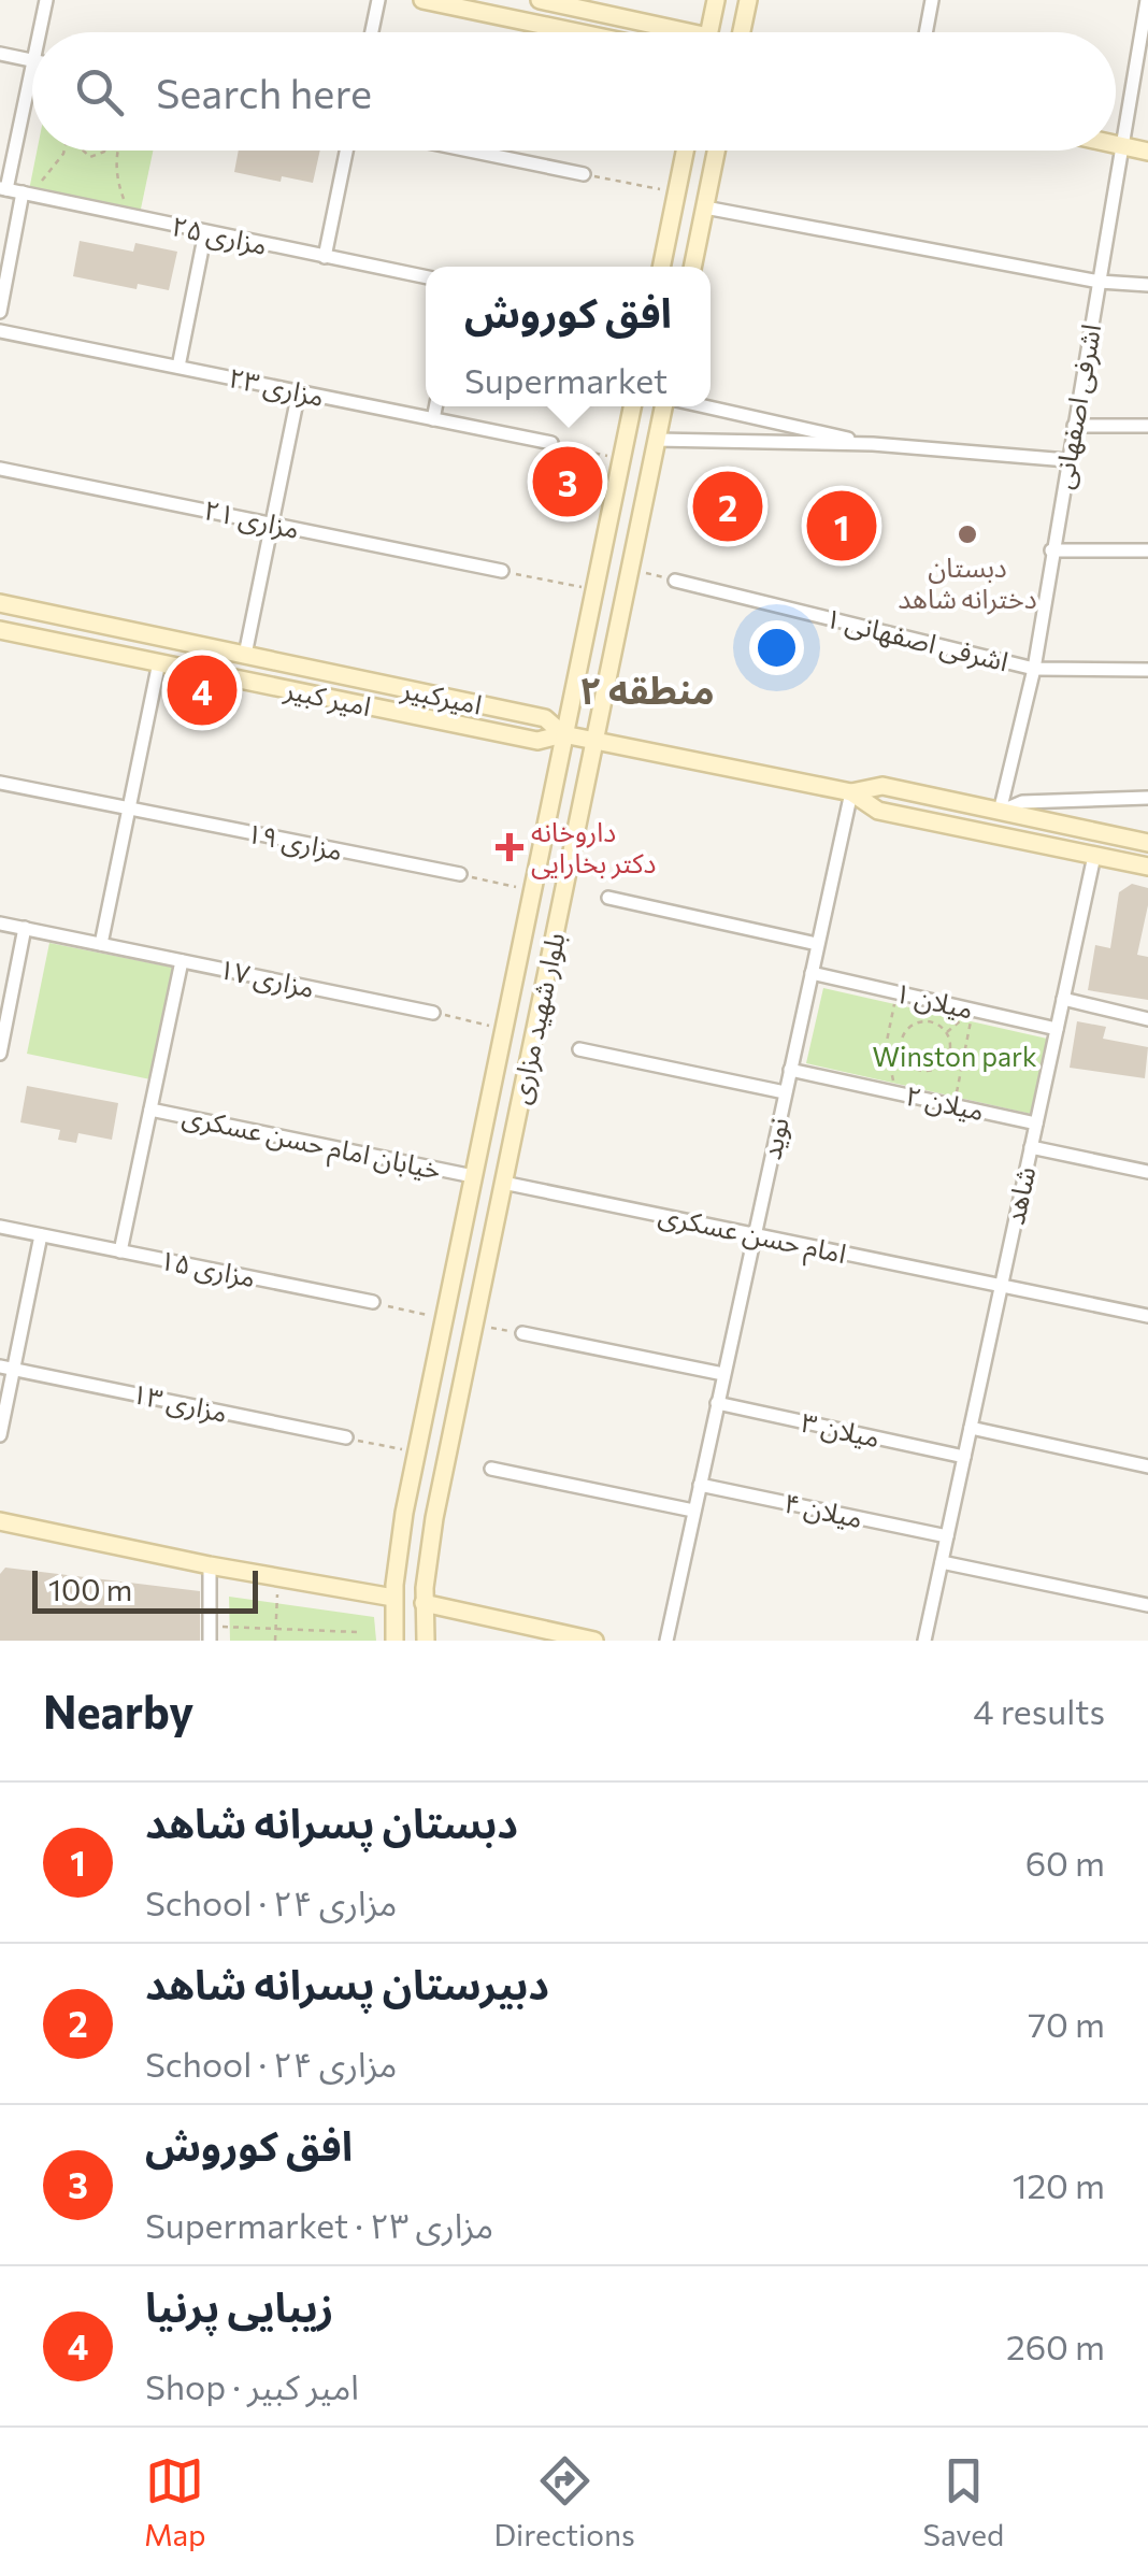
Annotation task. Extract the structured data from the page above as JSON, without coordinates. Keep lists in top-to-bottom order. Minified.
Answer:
{"streets":{"main road":["امیرکبیر","امیر کبیر","بلوار شهید مزاری"],"street":["مزاری ۲۵","مزاری ۲۳","اشرفی اصفهانی","مزاری ۲۱","اشرفی اصفهانی ۱","مزاری ۱۹","مزاری ۱۷","میلان ۱","میلان ۲","نوید","خیابان امام حسن عسکری","شاهد","امام حسن عسکری","مزاری ۱۵","مزاری ۱۳","میلان ۳","میلان ۴"]},"crossings":[["اشرفی اصفهانی","اشرفی اصفهانی ۱"],["امیرکبیر","امیر کبیر"],["امیرکبیر","بلوار شهید مزاری"],["امیر کبیر","بلوار شهید مزاری"],["میلان ۱","نوید"],["میلان ۱","شاهد"],["بلوار شهید مزاری","خیابان امام حسن عسکری"],["بلوار شهید مزاری","امام حسن عسکری"],["میلان ۲","نوید"],["میلان ۲","شاهد"],["نوید","امام حسن عسکری"],["نوید","میلان ۳"],["نوید","میلان ۴"],["شاهد","امام حسن عسکری"],["شاهد","میلان ۳"],["شاهد","میلان ۴"]],"districts":["منطقه ۲"],"parks":["Winston park"],"places":{"other":["دبستان دخترانه شاهد"],"health":["داروخانه دکتر بخارایی"]},"scale_bar":"100 m","page":{"search":"Search here","popup":["افق کوروش","Supermarket"],"pins":["3","2","1","4"],"scale":"100 m","heading":["Nearby","4 results"],"list":[{"mark":"1","name":"دبستان پسرانه شاهد","note":"School · مزاری ۲۴","value":"60 m"},{"mark":"2","name":"دبیرستان پسرانه شاهد","note":"School · مزاری ۲۴","value":"70 m"},{"mark":"3","name":"افق کوروش","note":"Supermarket · مزاری ۲۳","value":"120 m"},{"mark":"4","name":"زیبایی پرنیا","note":"Shop · امیر کبیر","value":"260 m"}],"nav":["Map","Directions","Saved"]}}
